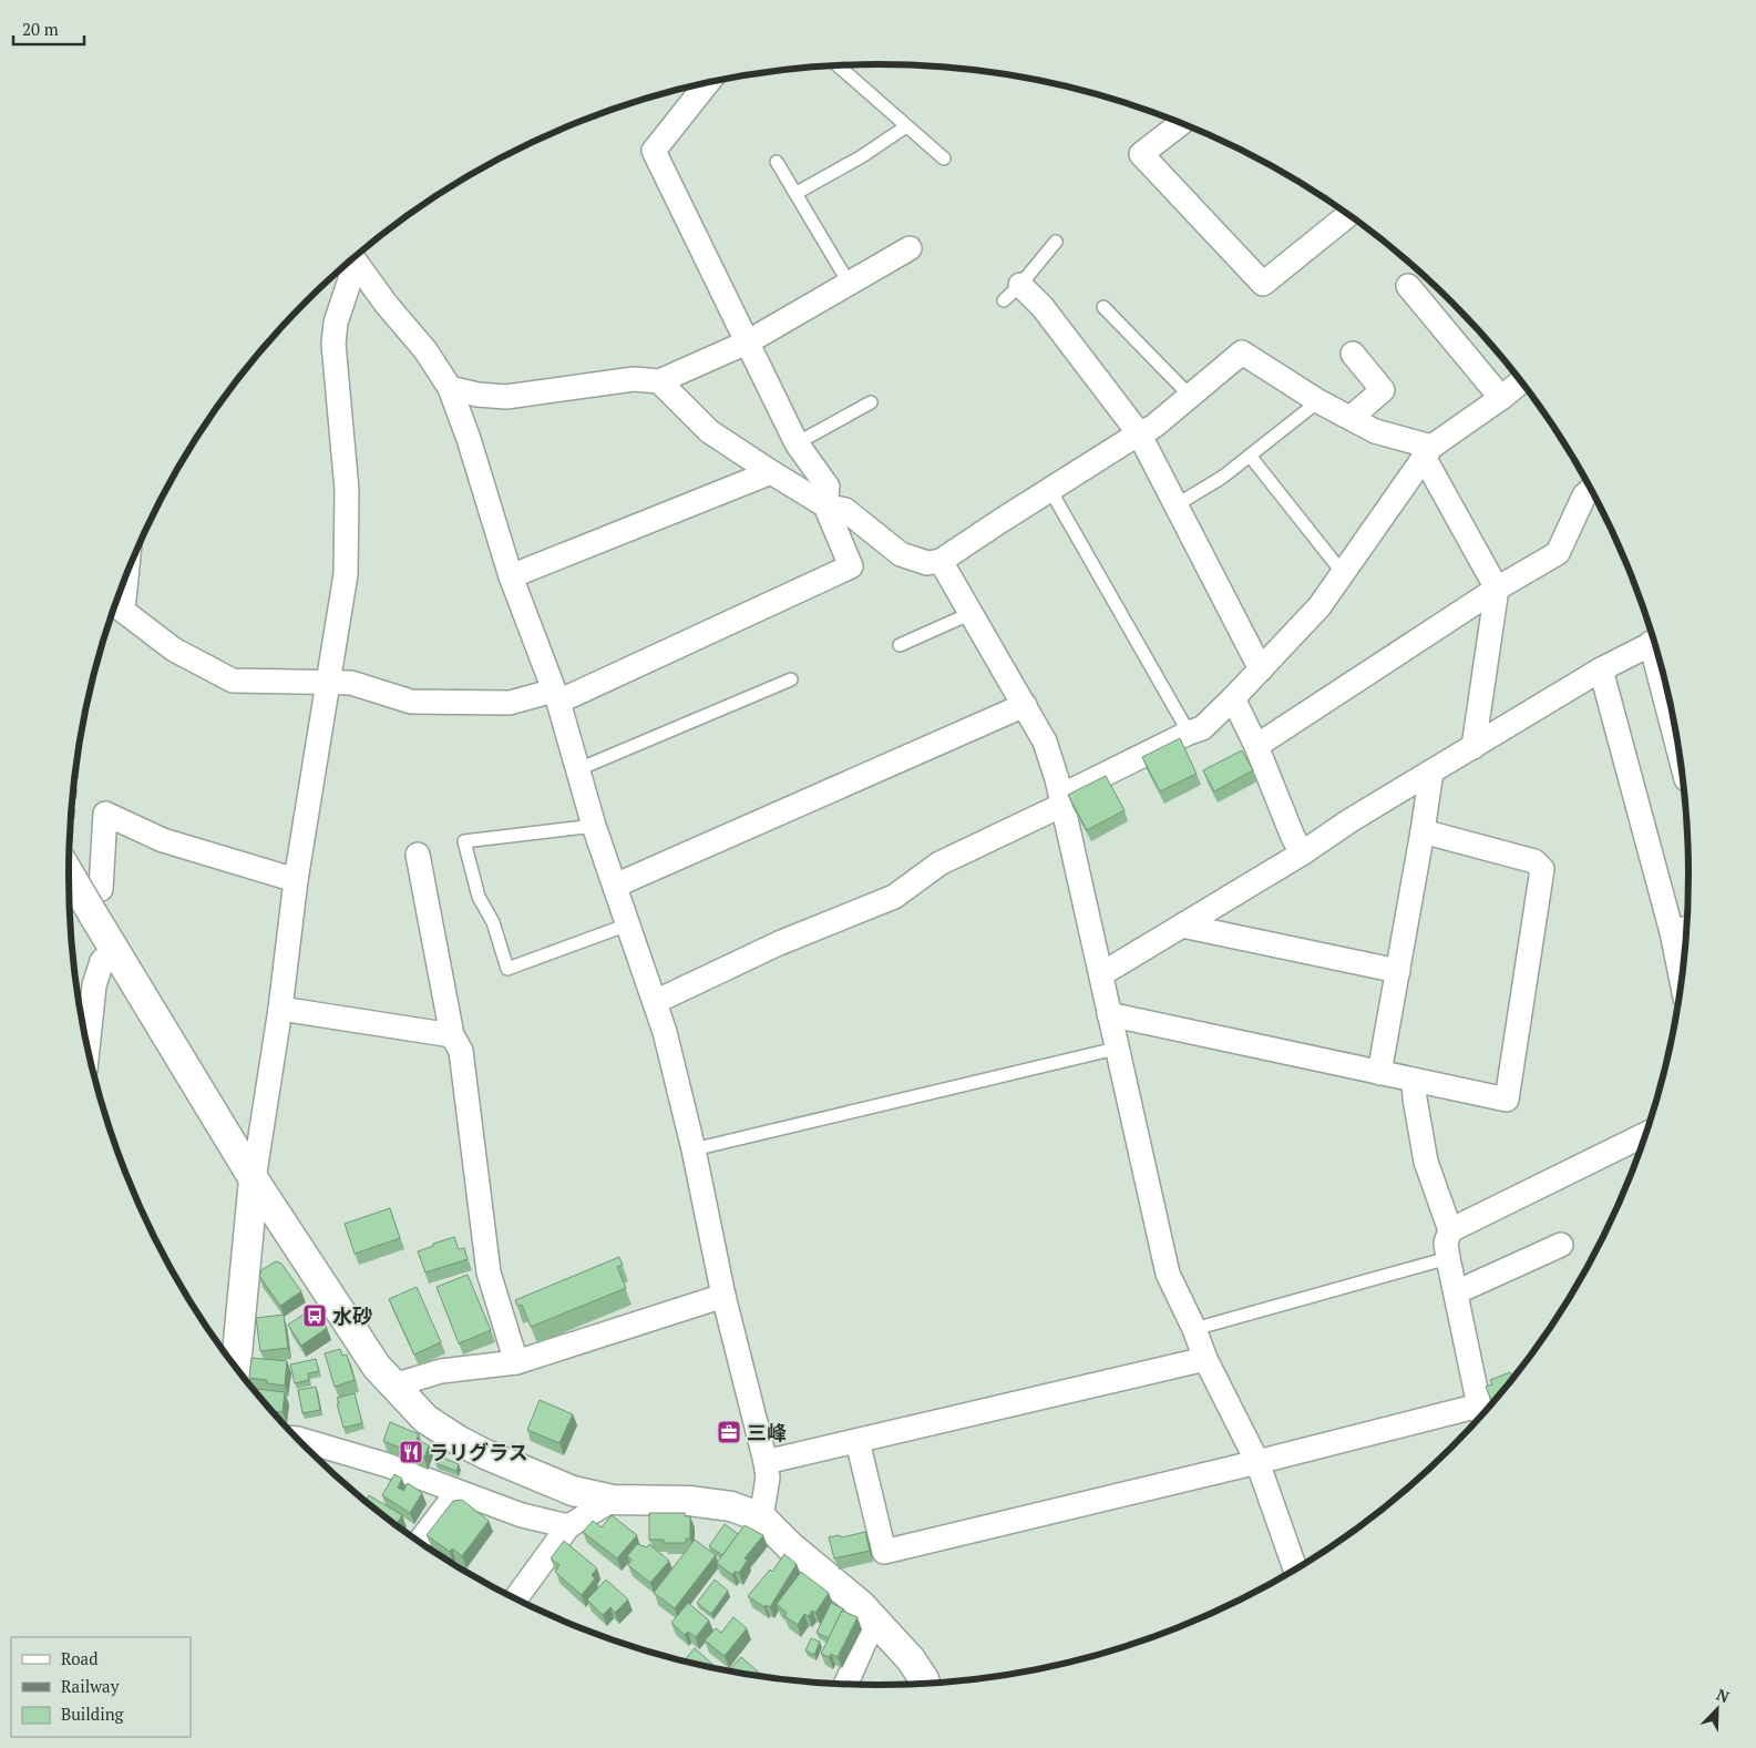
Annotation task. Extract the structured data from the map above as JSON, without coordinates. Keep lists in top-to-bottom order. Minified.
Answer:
{"places":{"bus stop":["水砂"],"office":["三峰"],"restaurant":["ラリグラス"]},"legend":["Road","Railway","Building"],"scale_bar":"20 m","north":"top right"}
